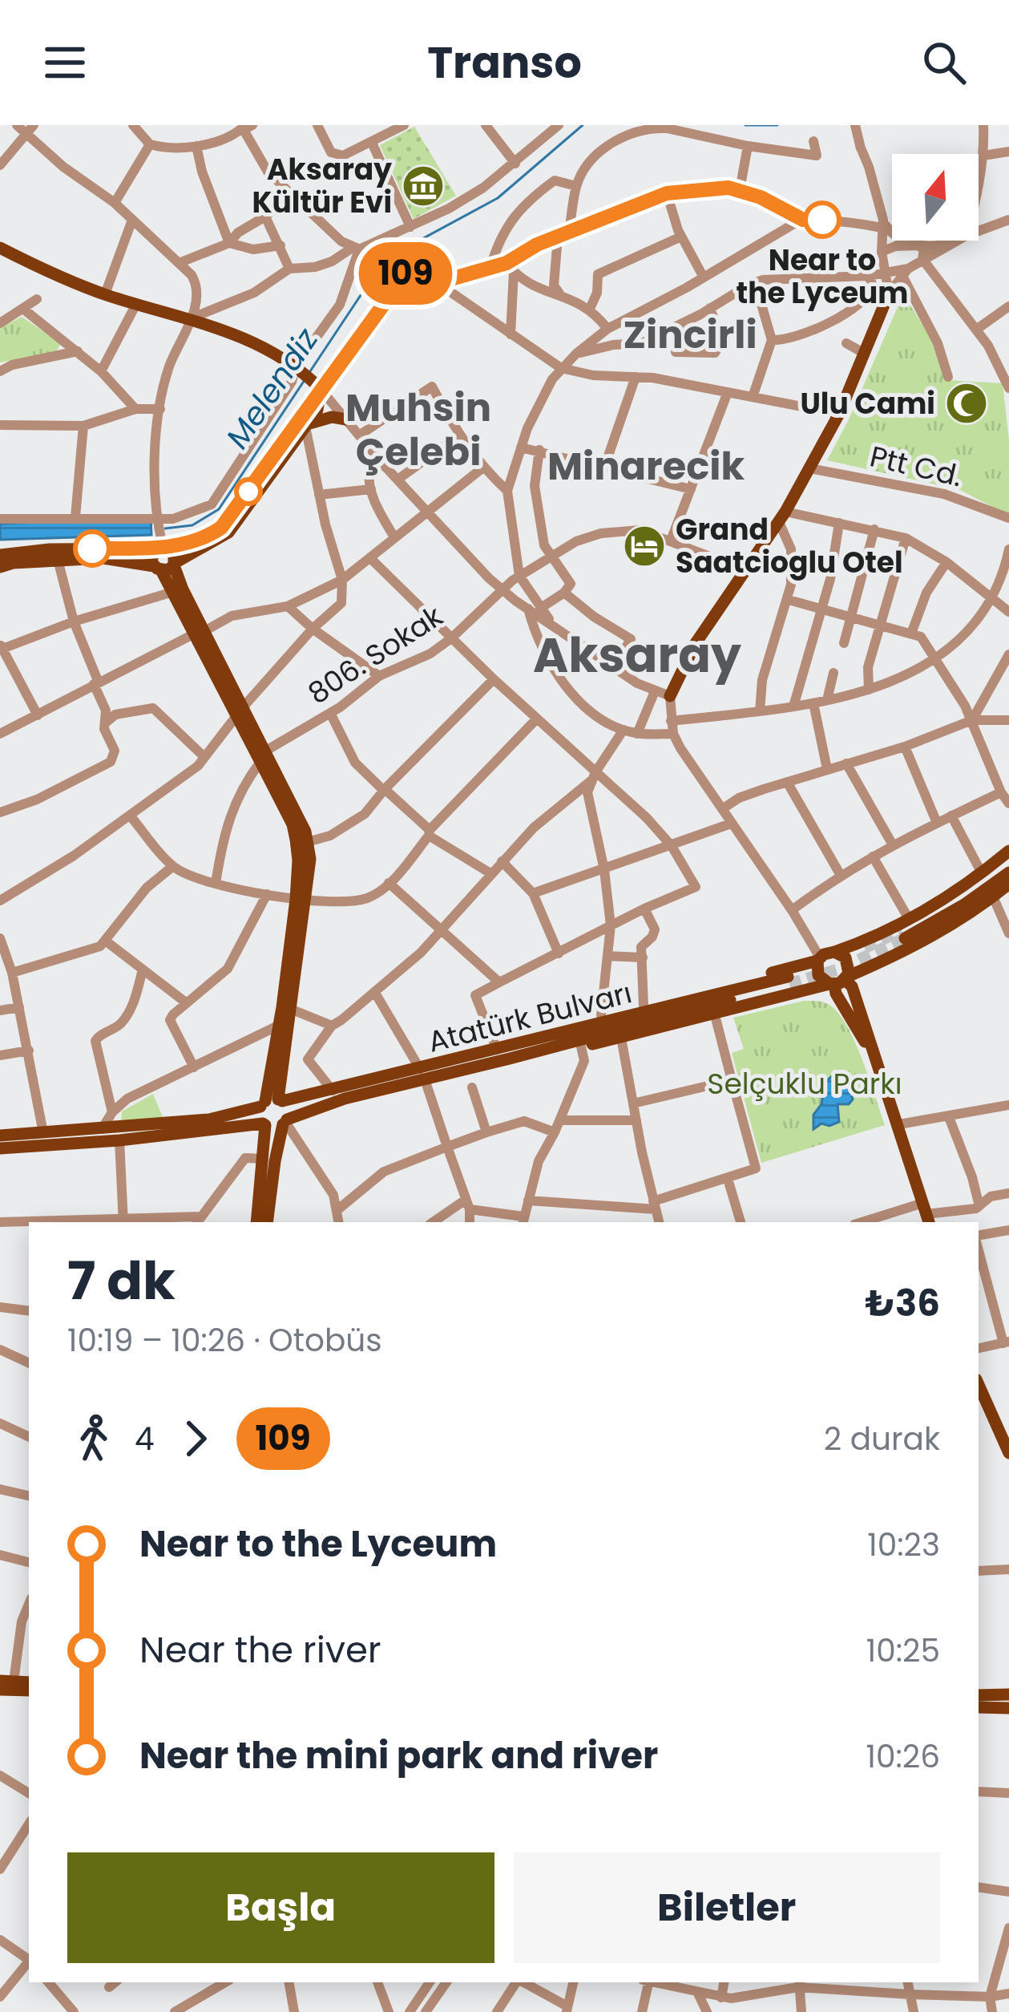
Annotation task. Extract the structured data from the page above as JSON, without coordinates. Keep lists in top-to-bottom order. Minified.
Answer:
{"streets":{"main road":["Atatürk Bulvarı"],"street":["Ptt Cd.","806. Sokak"]},"districts":["Zincirli","Muhsin Çelebi","Minarecik","Aksaray"],"water":["Melendiz"],"parks":["Selçuklu Parkı"],"places":{"museum":["Aksaray Kültür Evi"],"other":["Near to the Lyceum"],"mosque":["Ulu Cami"],"hotel":["Grand Saatcioglu Otel"]},"lines":["bus line 109"],"north":"top","page":{"header":"Transo","on_map":"109","heading":["7 dk","10:19 – 10:26 · Otobüs","₺36"],"legs":["4","109","2 durak"],"list":[{"name":"Near to the Lyceum","value":"10:23"},{"name":"Near the river","value":"10:25"},{"name":"Near the mini park and river","value":"10:26"}],"buttons":["Başla","Biletler"]}}
